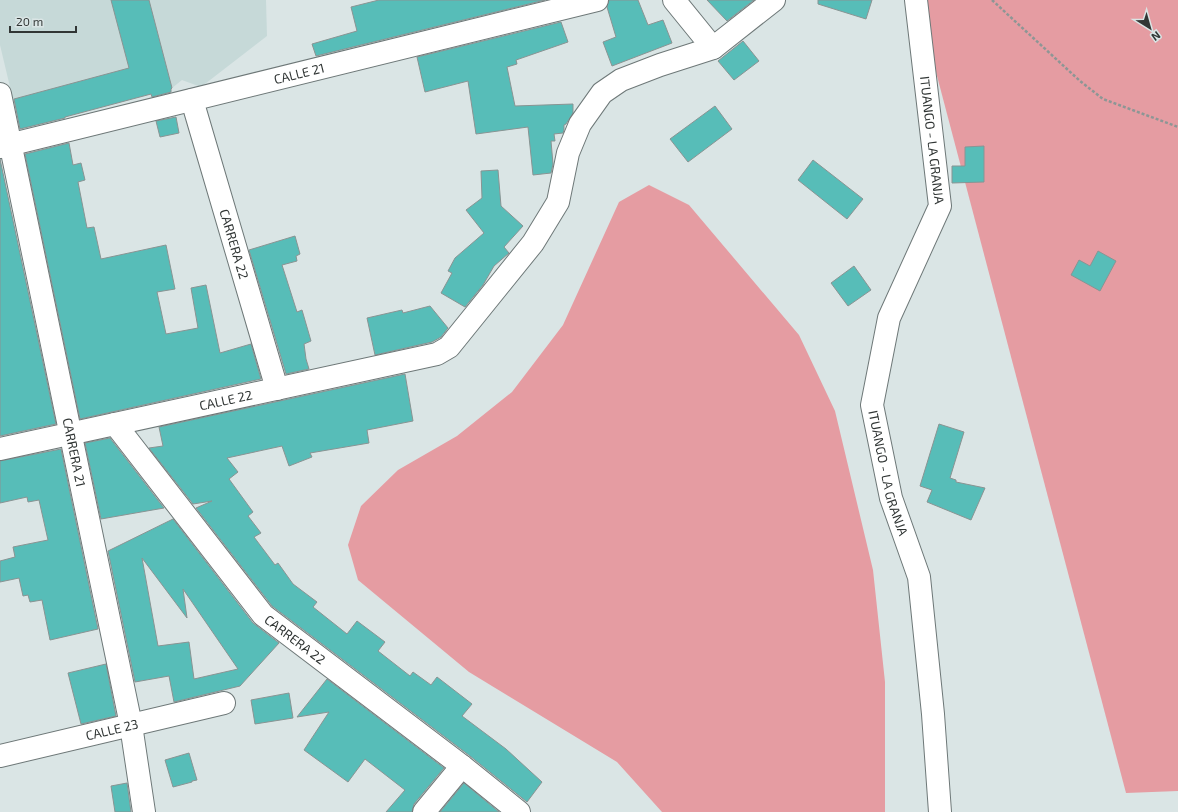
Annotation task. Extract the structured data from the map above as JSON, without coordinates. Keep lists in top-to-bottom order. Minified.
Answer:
{"streets":{"street":["CALLE 21","ITUANGO - LA GRANJA","CARRERA 22","CALLE 22","CARRERA 21","CALLE 23"]},"crossings":[["CALLE 21","CARRERA 22"],["CALLE 21","CARRERA 21"],["CARRERA 22","CALLE 22"],["CALLE 22","CARRERA 21"],["CARRERA 21","CALLE 23"]],"scale_bar":"20 m","north":"bottom right"}
